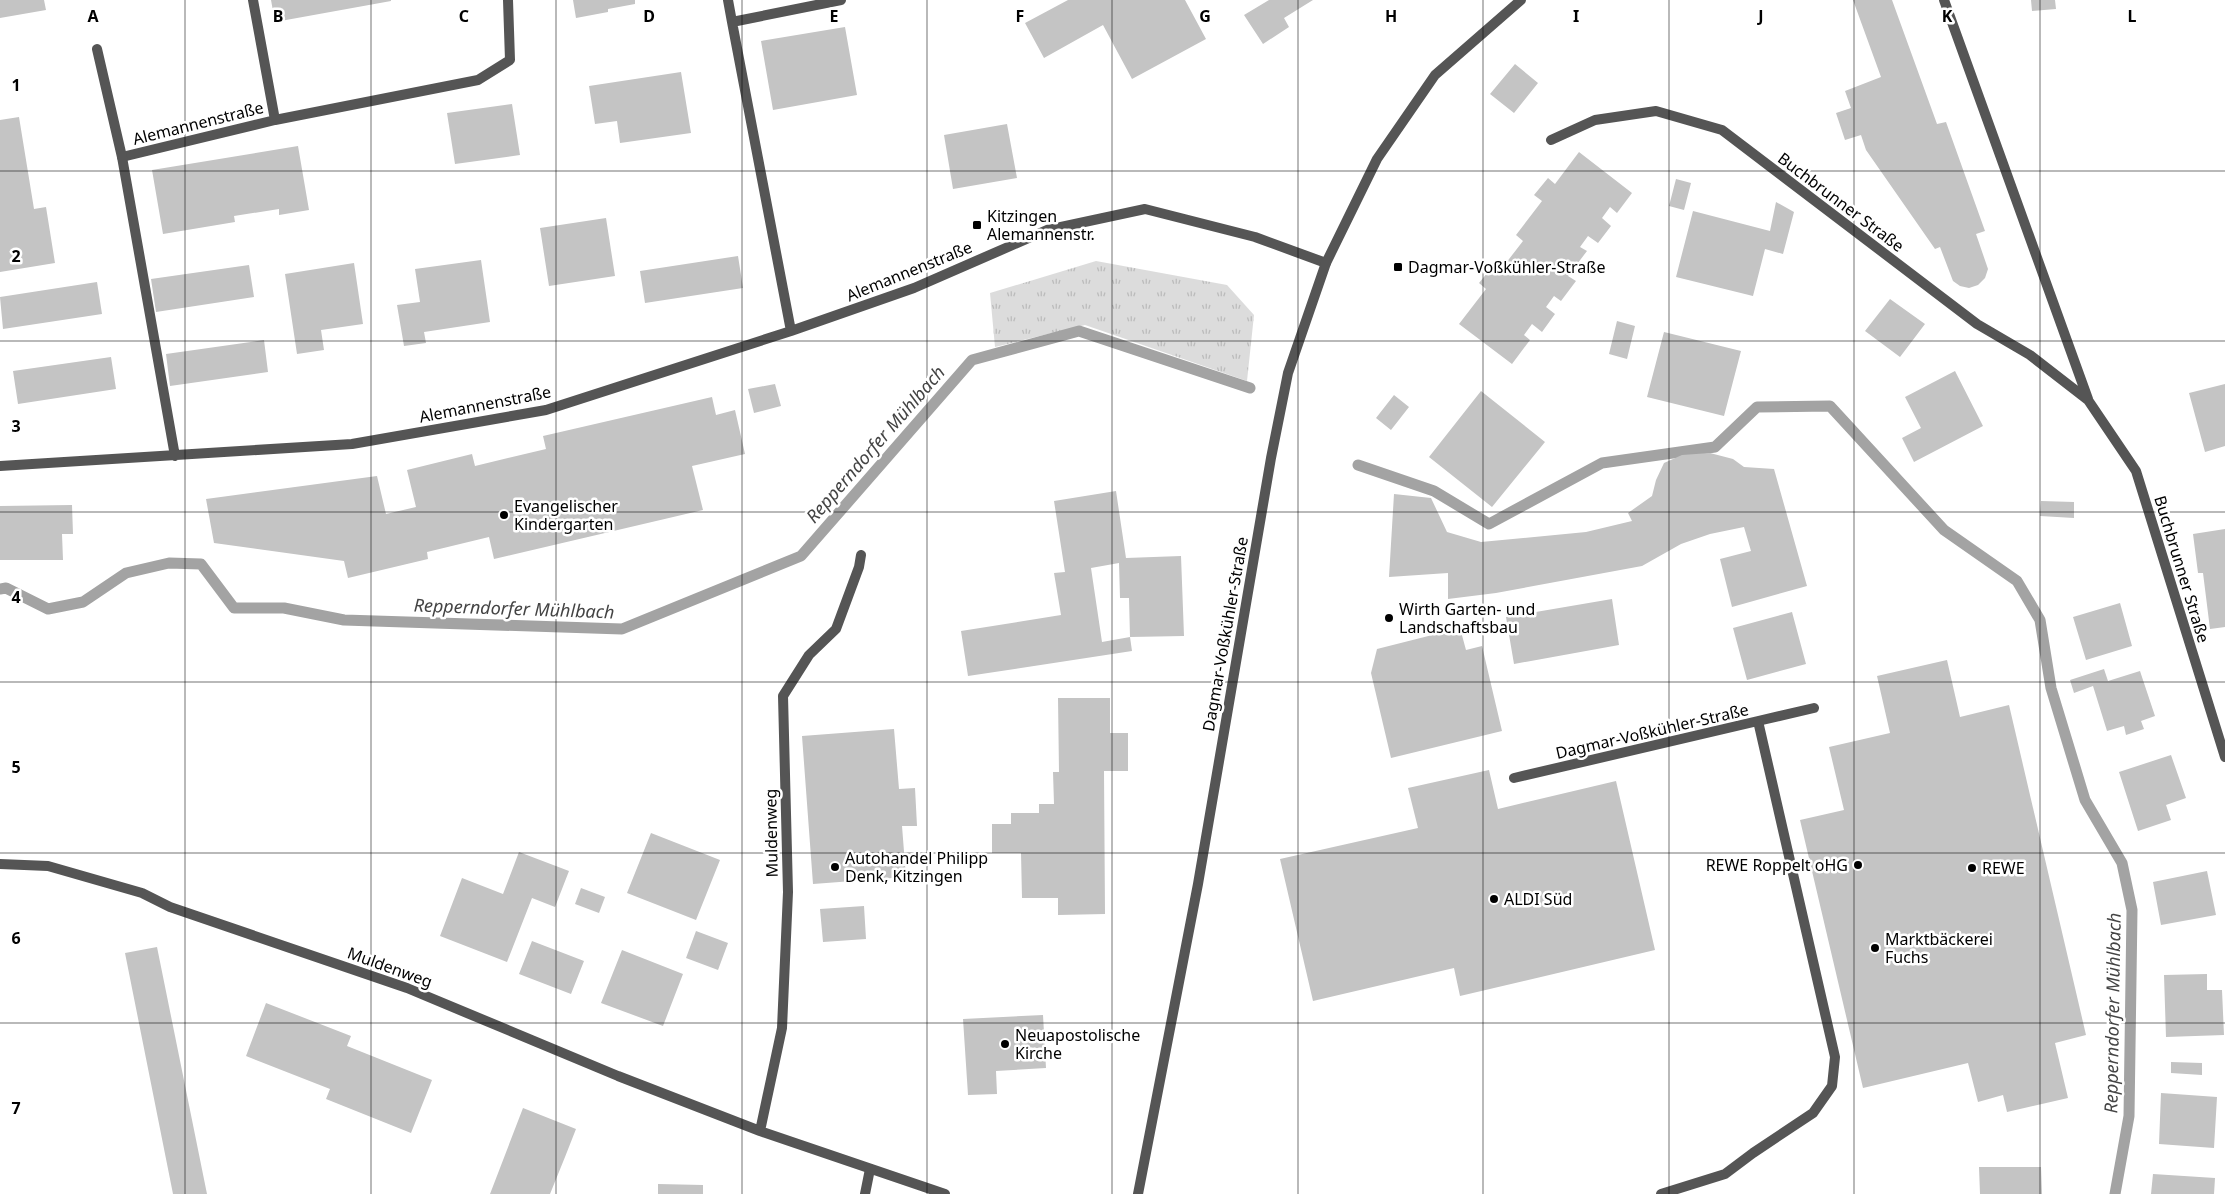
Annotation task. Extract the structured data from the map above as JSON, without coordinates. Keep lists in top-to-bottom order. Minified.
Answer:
{"streets":{"street":["Alemannenstraße","Buchbrunner Straße","Dagmar-Voßkühler-Straße","Muldenweg"]},"crossings":[["Alemannenstraße","Dagmar-Voßkühler-Straße"]],"water":["Repperndorfer Mühlbach"],"places":{"transit":["Kitzingen Alemannenstr.","Dagmar-Voßkühler-Straße"],"other":["Evangelischer Kindergarten","Wirth Garten- und Landschaftsbau","REWE Roppelt oHG","Autohandel Philipp Denk, Kitzingen","REWE","ALDI Süd","Marktbäckerei Fuchs","Neuapostolische Kirche"]},"grid":{"columns":["A","B","C","D","E","F","G","H","I","J","K","L"],"rows":["1","2","3","4","5","6","7"]}}
